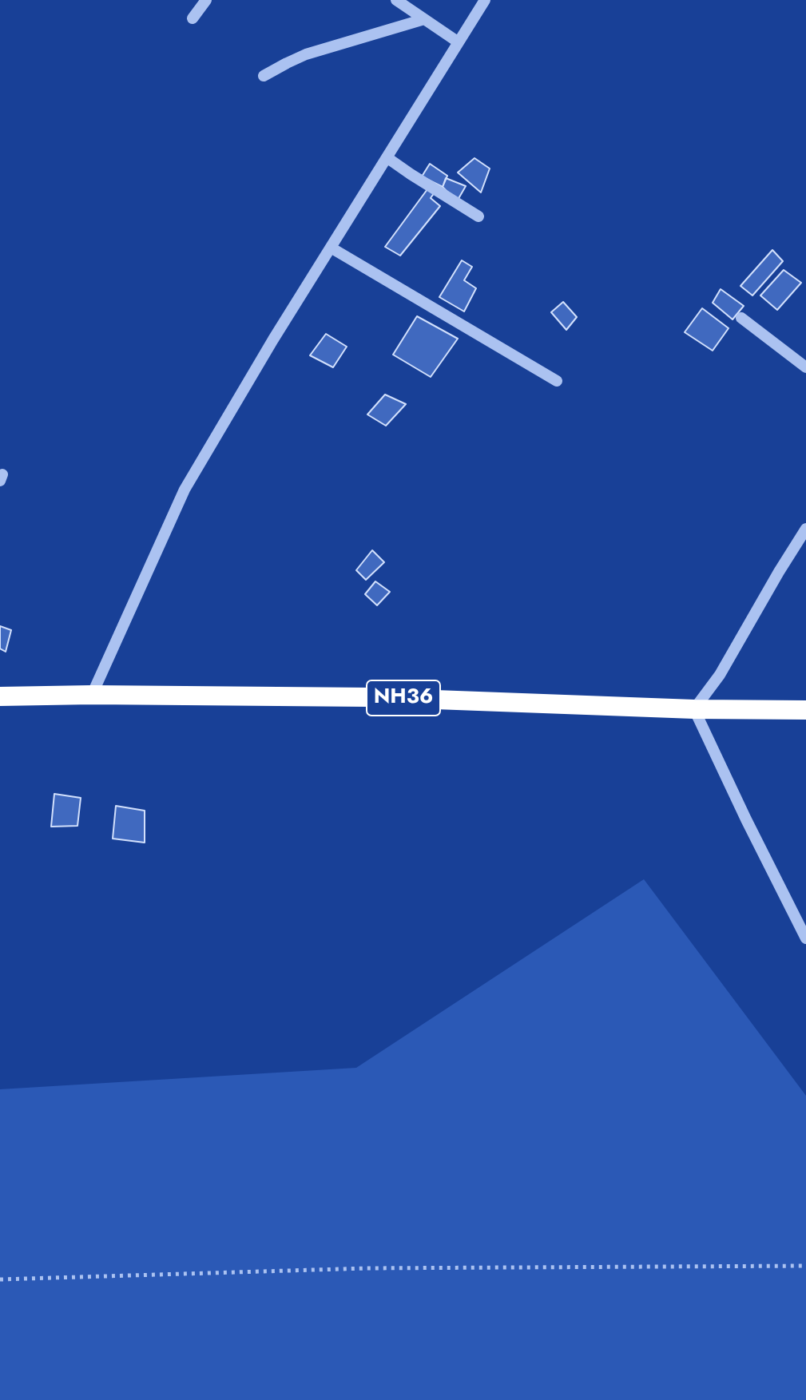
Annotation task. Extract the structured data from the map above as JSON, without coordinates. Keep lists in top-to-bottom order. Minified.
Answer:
{"streets":{"highway":["NH36"]}}
